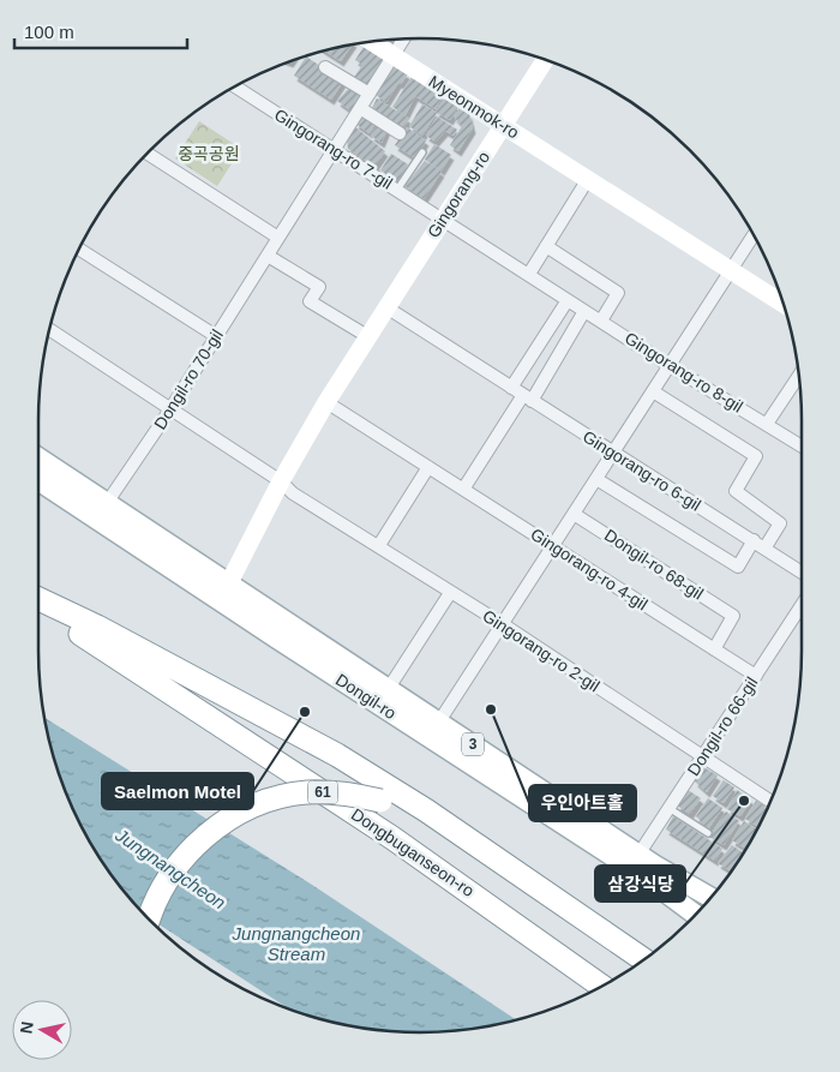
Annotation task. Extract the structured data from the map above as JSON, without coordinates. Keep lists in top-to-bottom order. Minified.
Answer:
{"streets":{"highway":["61","Dongbuganseon-ro"],"main road":["Myeonmok-ro","Gingorang-ro","Dongil-ro","3"],"street":["Gingorang-ro 7-gil","Gingorang-ro 8-gil","Dongil-ro 70-gil","Gingorang-ro 6-gil","Dongil-ro 68-gil","Gingorang-ro 4-gil","Gingorang-ro 2-gil","Dongil-ro 66-gil"]},"crossings":[["Myeonmok-ro","Gingorang-ro"],["Myeonmok-ro","Dongil-ro 70-gil"],["Gingorang-ro 7-gil","Gingorang-ro"],["Gingorang-ro 7-gil","Gingorang-ro 8-gil"],["Gingorang-ro 7-gil","Dongil-ro 70-gil"],["Gingorang-ro","Gingorang-ro 8-gil"],["Gingorang-ro","Gingorang-ro 6-gil"],["Gingorang-ro","Gingorang-ro 4-gil"],["Gingorang-ro","Gingorang-ro 2-gil"],["Gingorang-ro","Dongil-ro"],["Dongil-ro 70-gil","Gingorang-ro 2-gil"],["Dongil-ro 70-gil","Dongil-ro"],["Dongil-ro 68-gil","Gingorang-ro 4-gil"],["Gingorang-ro 4-gil","Dongil-ro 66-gil"],["Gingorang-ro 2-gil","Dongil-ro"],["Gingorang-ro 2-gil","Dongil-ro 66-gil"],["Dongil-ro","Dongil-ro 66-gil"]],"water":["Jungnangcheon","Jungnangcheon Stream"],"parks":["중곡공원"],"places":["우인아트홀","Saelmon Motel","삼강식당"],"scale_bar":"100 m","north":"left"}
